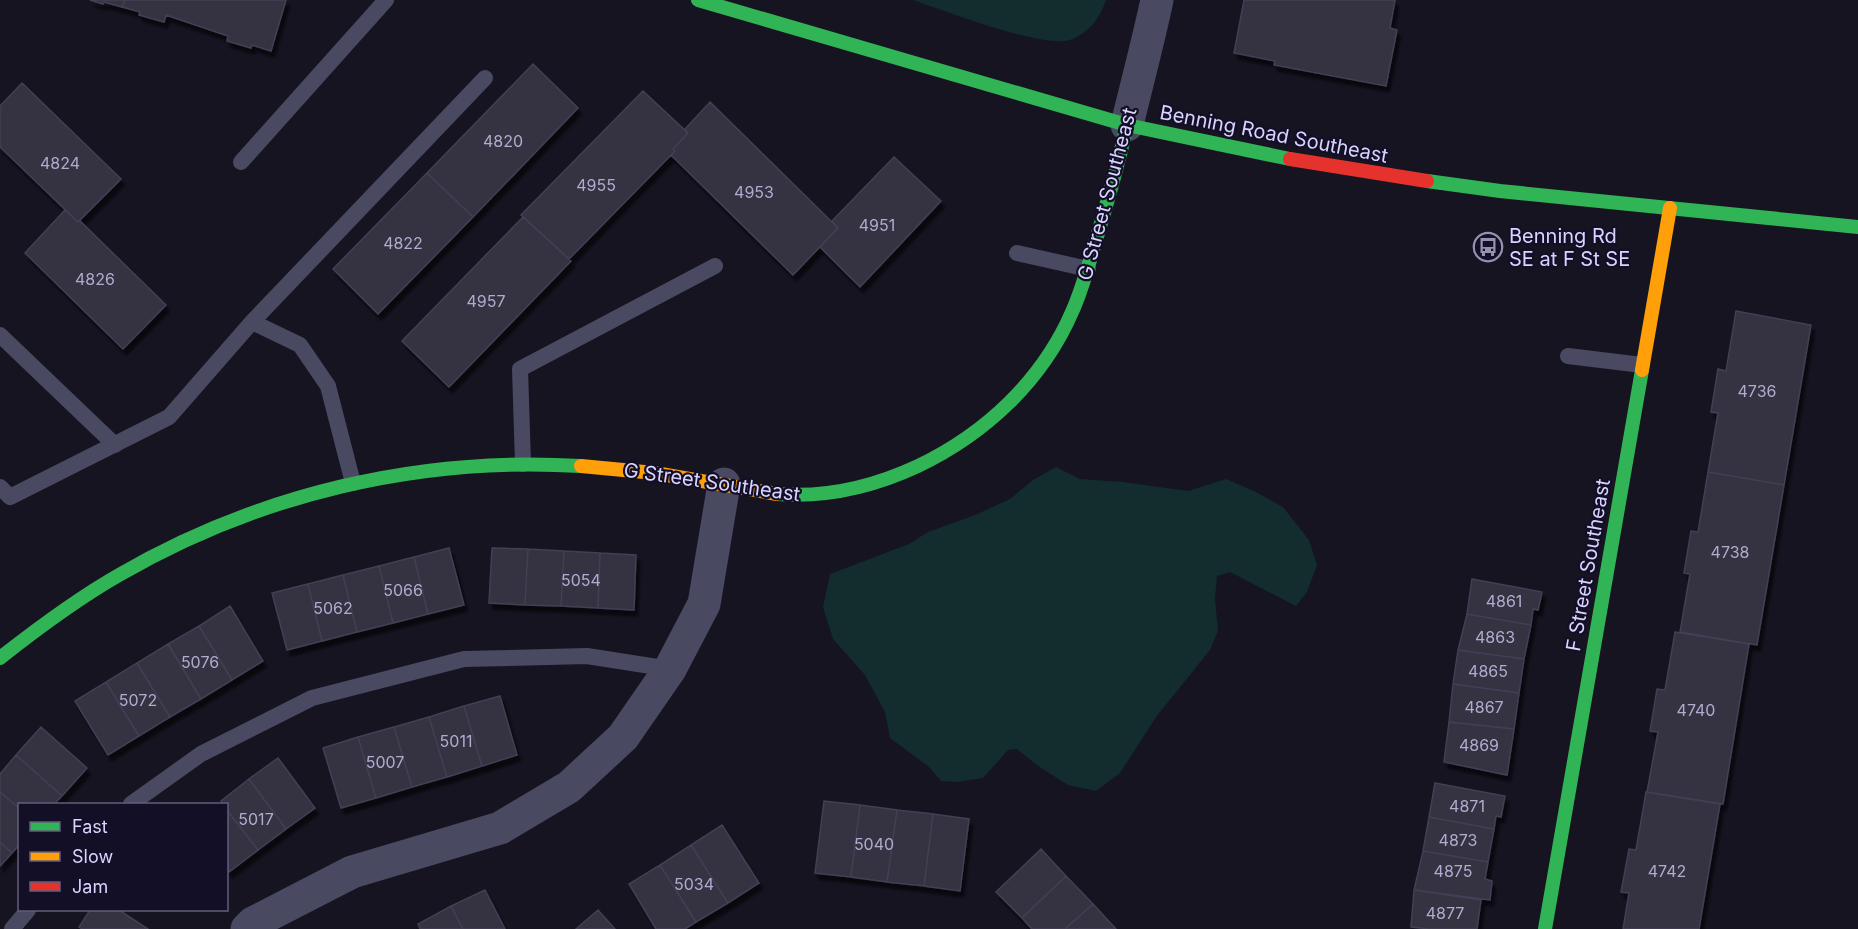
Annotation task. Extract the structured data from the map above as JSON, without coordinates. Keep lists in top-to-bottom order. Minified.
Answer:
{"streets":{"street":["Benning Road Southeast","G Street Southeast","F Street Southeast"]},"crossings":[["Benning Road Southeast","G Street Southeast"],["Benning Road Southeast","F Street Southeast"]],"places":{"bus stop":["Benning Rd SE at F St SE"]},"house_numbers":["4820","4824","4955","4953","4951","4822","4826","4957","4736","4738","5054","5066","4861","5062","4863","5076","4865","5072","4867","4740","5011","4869","5007","4871","5017","4873","5040","4875","4742","5034","4877"],"legend":["Fast","Slow","Jam"]}
